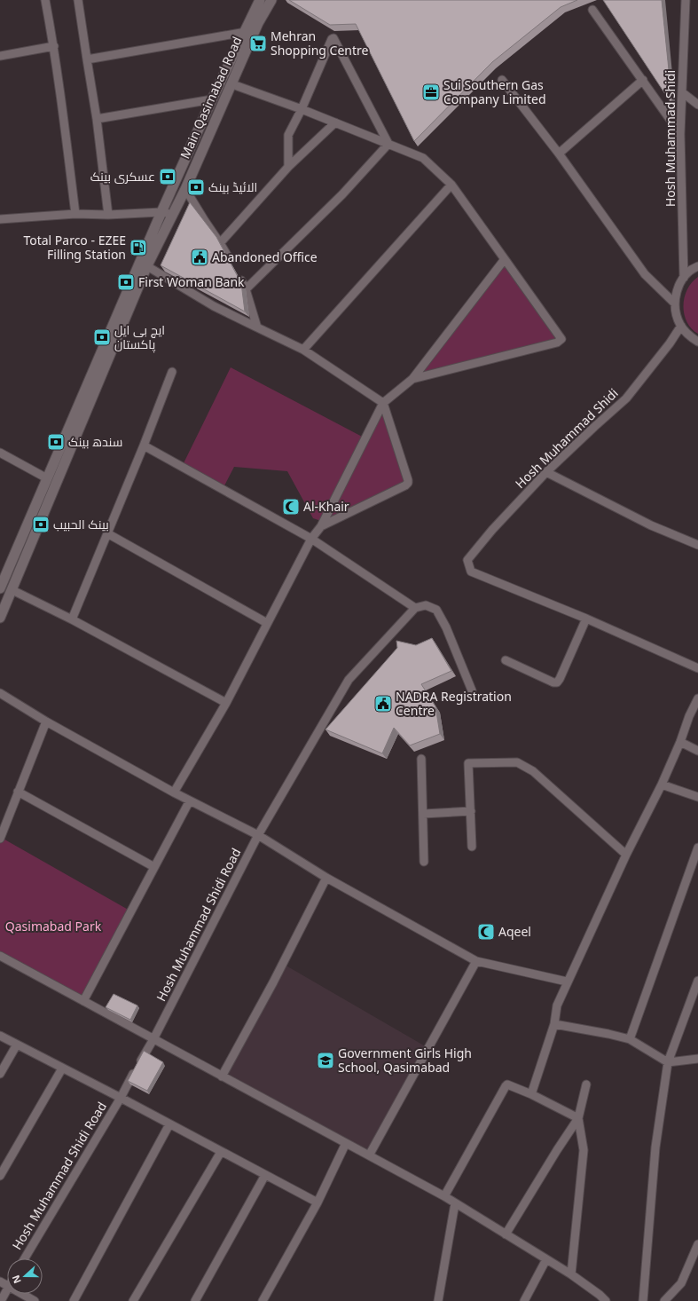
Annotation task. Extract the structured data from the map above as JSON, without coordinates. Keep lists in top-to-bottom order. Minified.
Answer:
{"streets":{"main road":["Main Qasimabad Road"],"street":["Hosh Muhammad Shidi","Hosh Muhammad Shidi Road"]},"parks":["Qasimabad Park"],"places":{"supermarket":["Mehran Shopping Centre"],"office":["Sui Southern Gas Company Limited"],"bank":["عسکری بینک","الائیڈ بینک","First Woman Bank","ایچ بی ایل پاکستان","سندھ بینک","بينک الحبيب"],"fuel station":["Total Parco - EZEE Filling Station"],"public building":["Abandoned Office","NADRA Registration Centre"],"mosque":["Al-Khair","Aqeel"],"school or university":["Government Girls High School, Qasimabad"]},"north":"left"}
